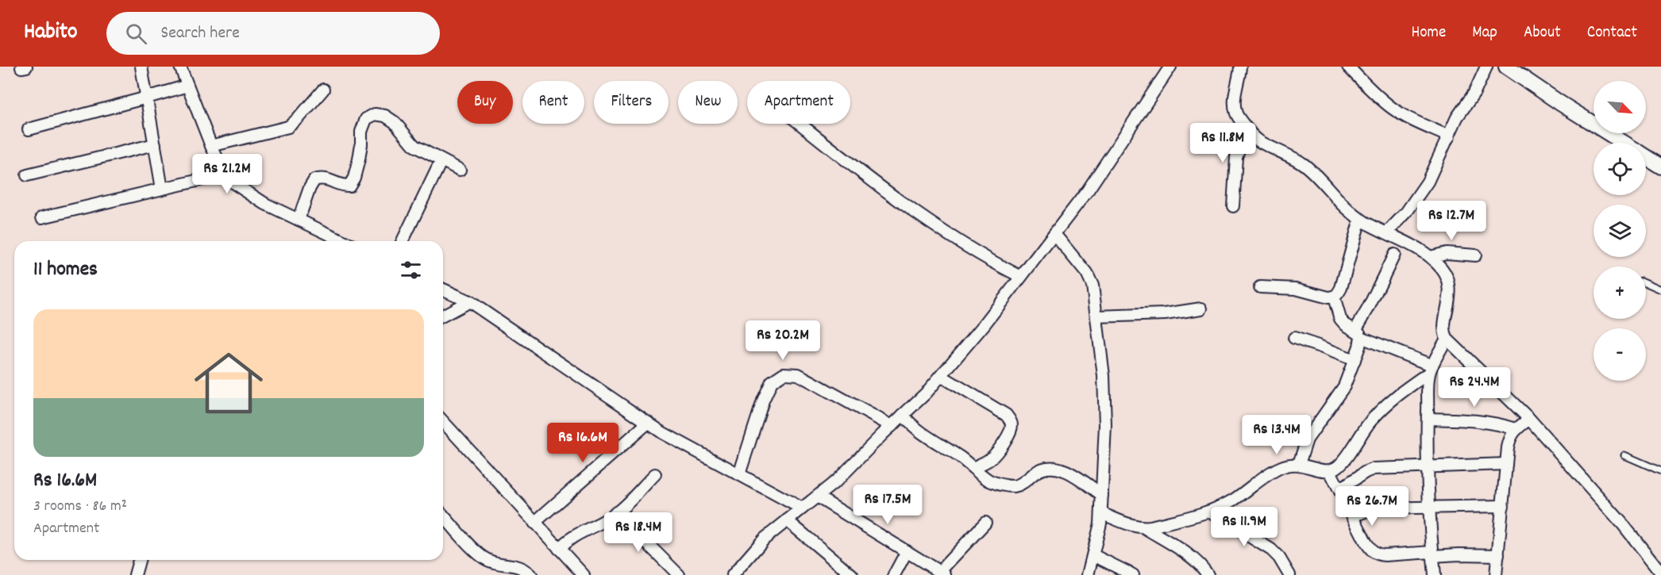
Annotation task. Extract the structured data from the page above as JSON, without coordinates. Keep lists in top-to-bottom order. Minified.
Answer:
{"north":"bottom right","page":{"header":"Habito","search":"Search here","nav":["Home","Map","About","Contact"],"map_buttons":["+","−"],"chip":["Buy","Rent","Filters","New","Apartment"],"price":["Rs 11.8M","Rs 21.2M","Rs 12.7M","Rs 20.2M","Rs 24.4M","Rs 13.4M","Rs 16.6M","Rs 17.5M","Rs 26.7M","Rs 11.9M","Rs 18.4M"],"heading":"11 homes","list":[{"name":"Rs 16.6M","note":"3 rooms · 86 m² · Apartment"}]}}
